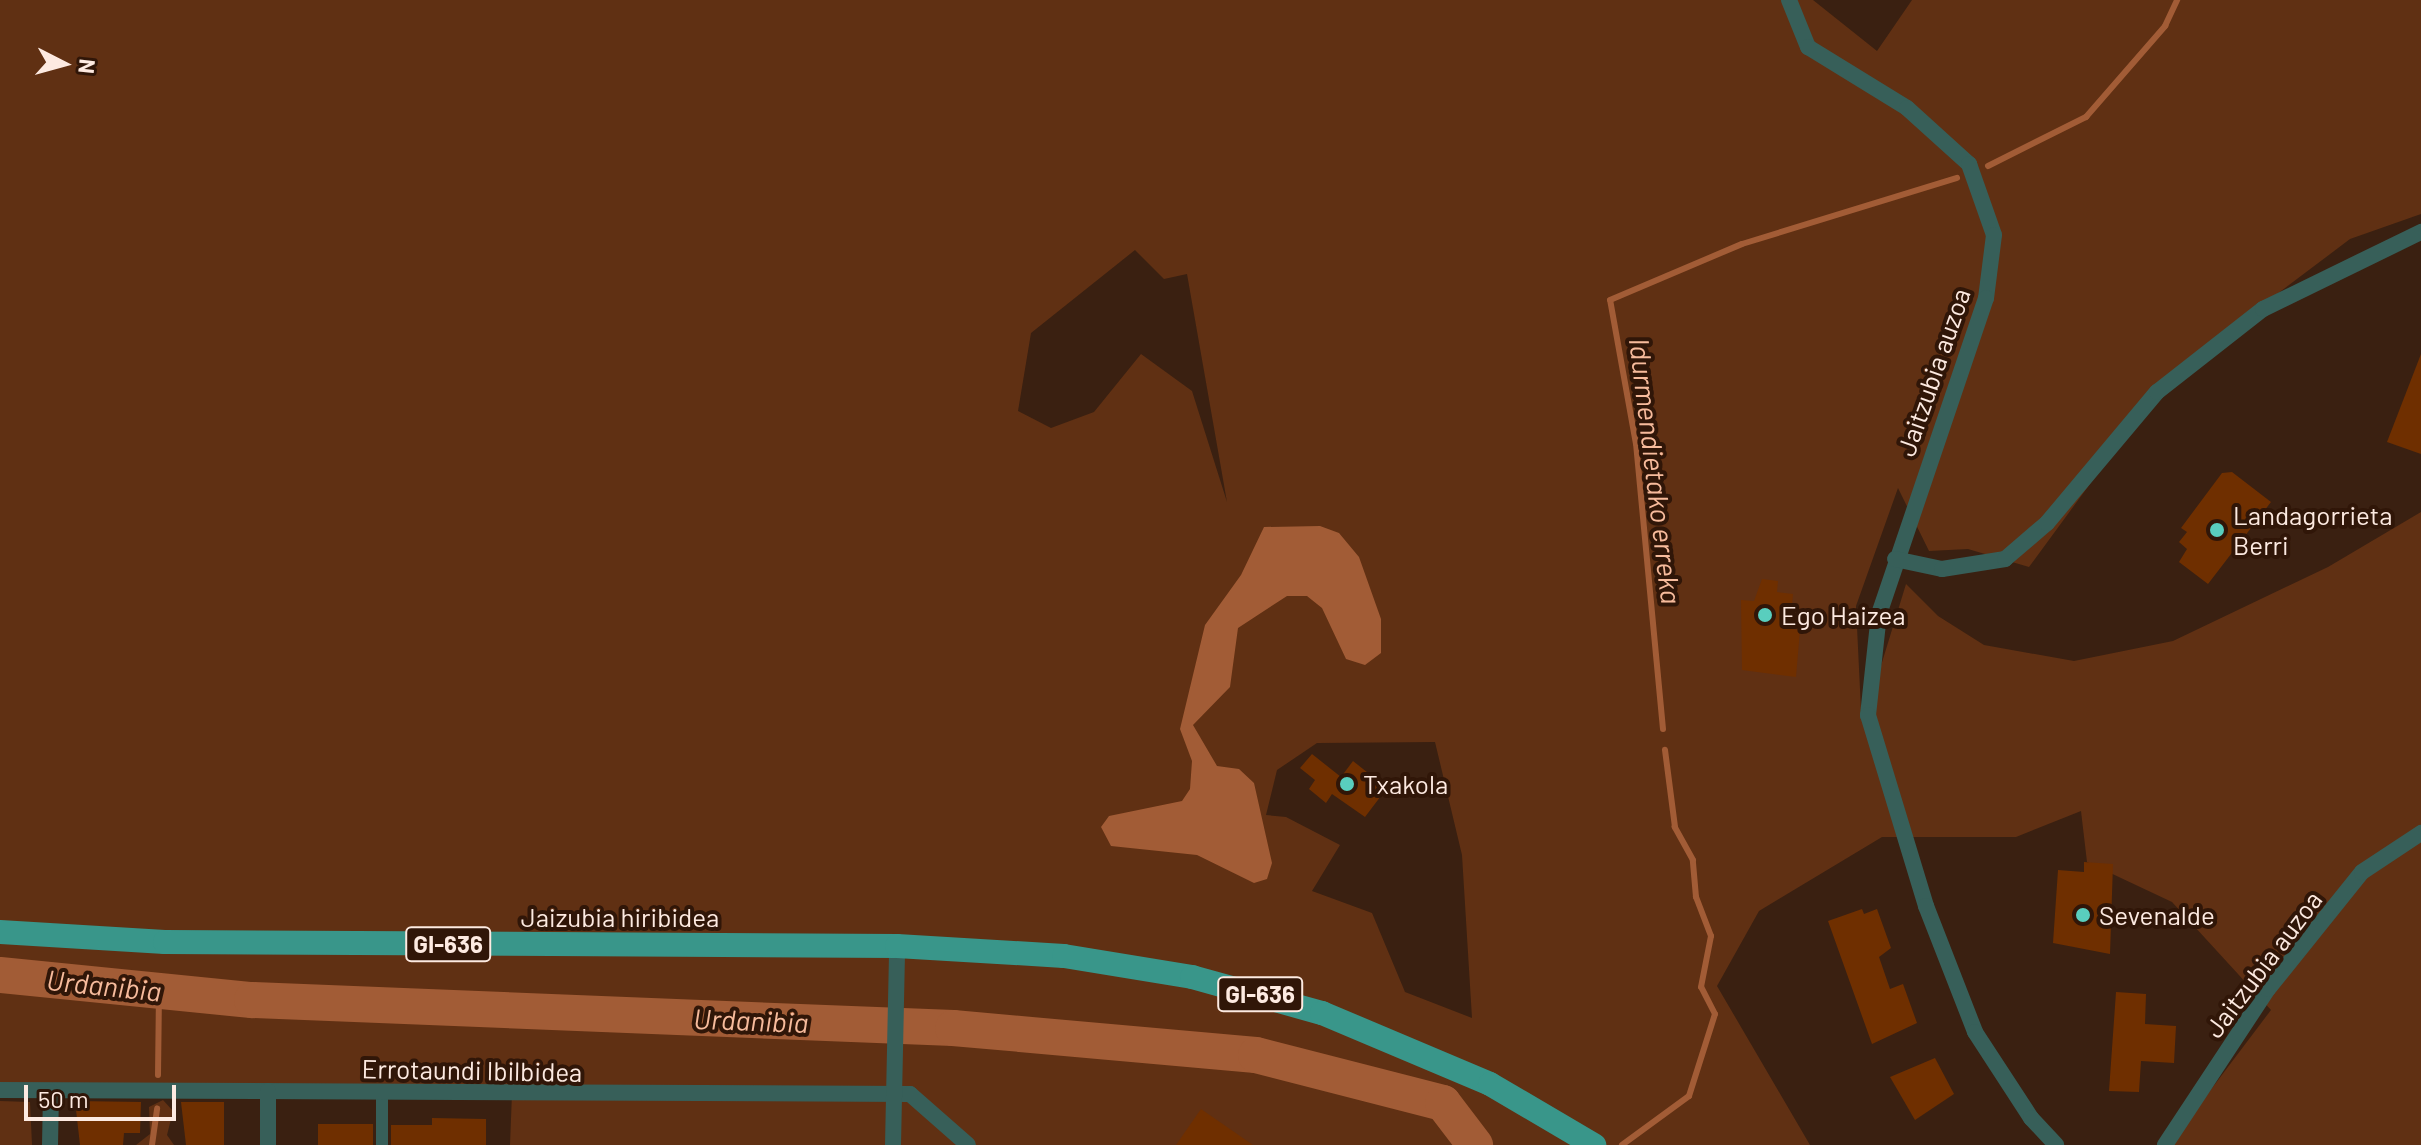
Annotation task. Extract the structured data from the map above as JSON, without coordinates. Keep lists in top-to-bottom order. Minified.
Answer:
{"streets":{"main road":["Jaizubia hiribidea","GI-636"],"street":["Jaitzubia auzoa","Errotaundi Ibilbidea"]},"crossings":[["Jaizubia hiribidea","GI-636"]],"water":["Idurmendietako erreka","Urdanibia"],"places":["Landagorrieta Berri","Ego Haizea","Txakola","Sevenalde"],"scale_bar":"50 m","north":"right"}
